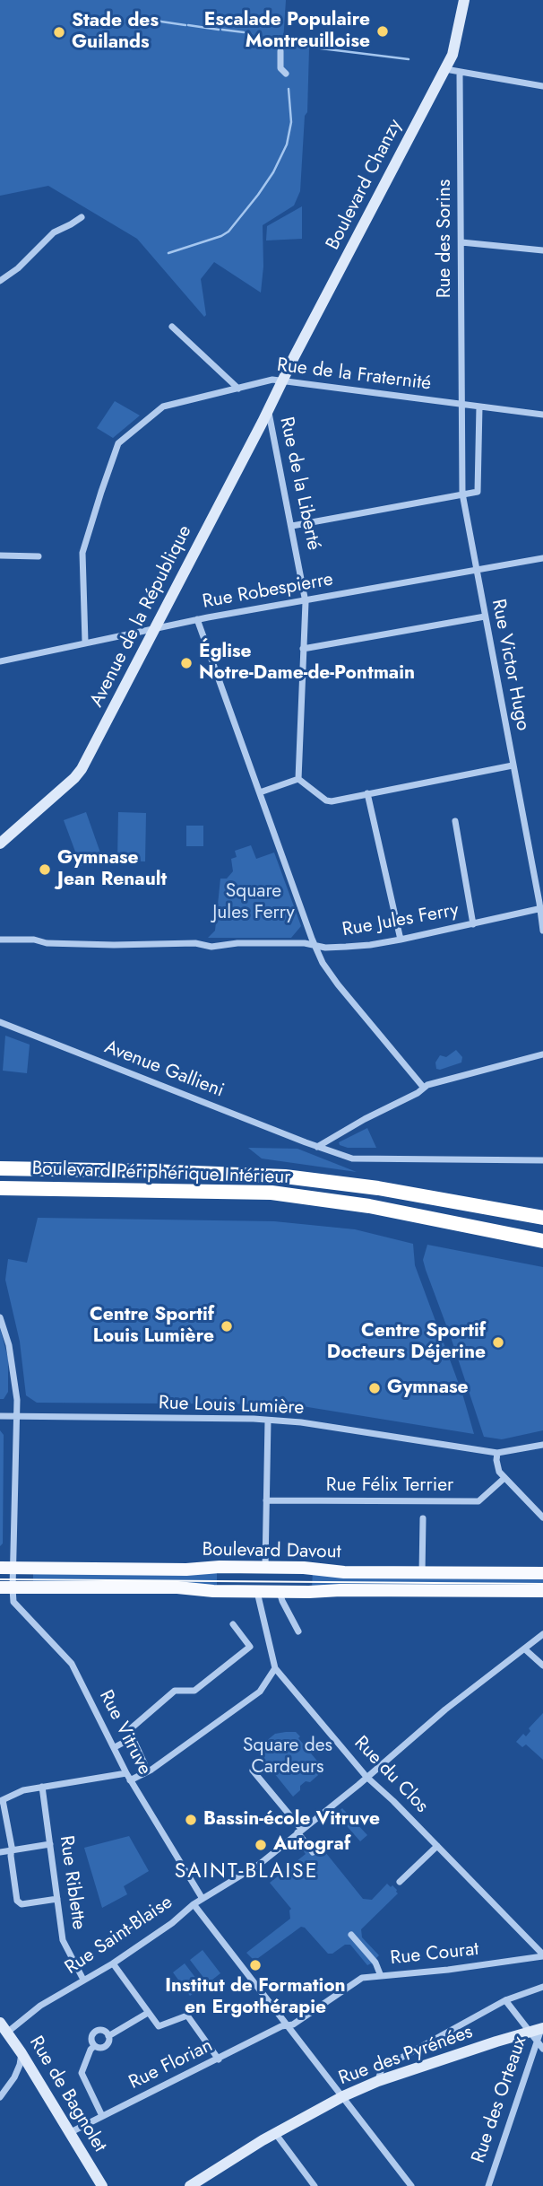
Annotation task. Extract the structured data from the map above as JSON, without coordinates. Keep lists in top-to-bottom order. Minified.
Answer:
{"streets":{"highway":["Boulevard Périphérique Intérieur"],"main road":["Boulevard Chanzy","Avenue de la République","Boulevard Davout","Rue des Pyrénées","Rue de Bagnolet"],"street":["Rue des Sorins","Rue de la Fraternité","Rue de la Liberté","Rue Robespierre","Rue Victor Hugo","Rue Jules Ferry","Avenue Gallieni","Rue Louis Lumière","Rue Félix Terrier","Rue Vitruve","Rue du Clos","Rue Riblette","Rue Saint-Blaise","Rue Courat","Rue Florian","Rue des Orteaux"]},"crossings":[["Boulevard Chanzy","Rue de la Fraternité"],["Boulevard Chanzy","Avenue de la République"],["Rue des Sorins","Rue de la Fraternité"],["Rue des Sorins","Rue Victor Hugo"],["Rue de la Fraternité","Rue Robespierre"],["Rue de la Fraternité","Avenue de la République"],["Rue de la Fraternité","Rue Victor Hugo"],["Rue de la Liberté","Rue Robespierre"],["Rue de la Liberté","Avenue de la République"],["Rue Robespierre","Avenue de la République"],["Rue Robespierre","Rue Victor Hugo"],["Rue Victor Hugo","Rue Jules Ferry"],["Boulevard Davout","Rue Vitruve"],["Boulevard Davout","Rue du Clos"],["Rue Vitruve","Rue Saint-Blaise"],["Rue du Clos","Rue Saint-Blaise"],["Rue du Clos","Rue Courat"],["Rue Riblette","Rue Saint-Blaise"],["Rue Saint-Blaise","Rue de Bagnolet"],["Rue Courat","Rue Florian"],["Rue des Pyrénées","Rue des Orteaux"],["Rue Florian","Rue de Bagnolet"]],"districts":["SAINT-BLAISE"],"parks":["Square Jules Ferry","Square des Cardeurs"],"places":["Escalade Populaire Montreuilloise","Stade des Guilands","Église Notre-Dame-de-Pontmain","Gymnase Jean Renault","Centre Sportif Louis Lumière","Centre Sportif Docteurs Déjerine","Gymnase","Bassin-école Vitruve","Autograf","Institut de Formation en Ergothérapie"]}
